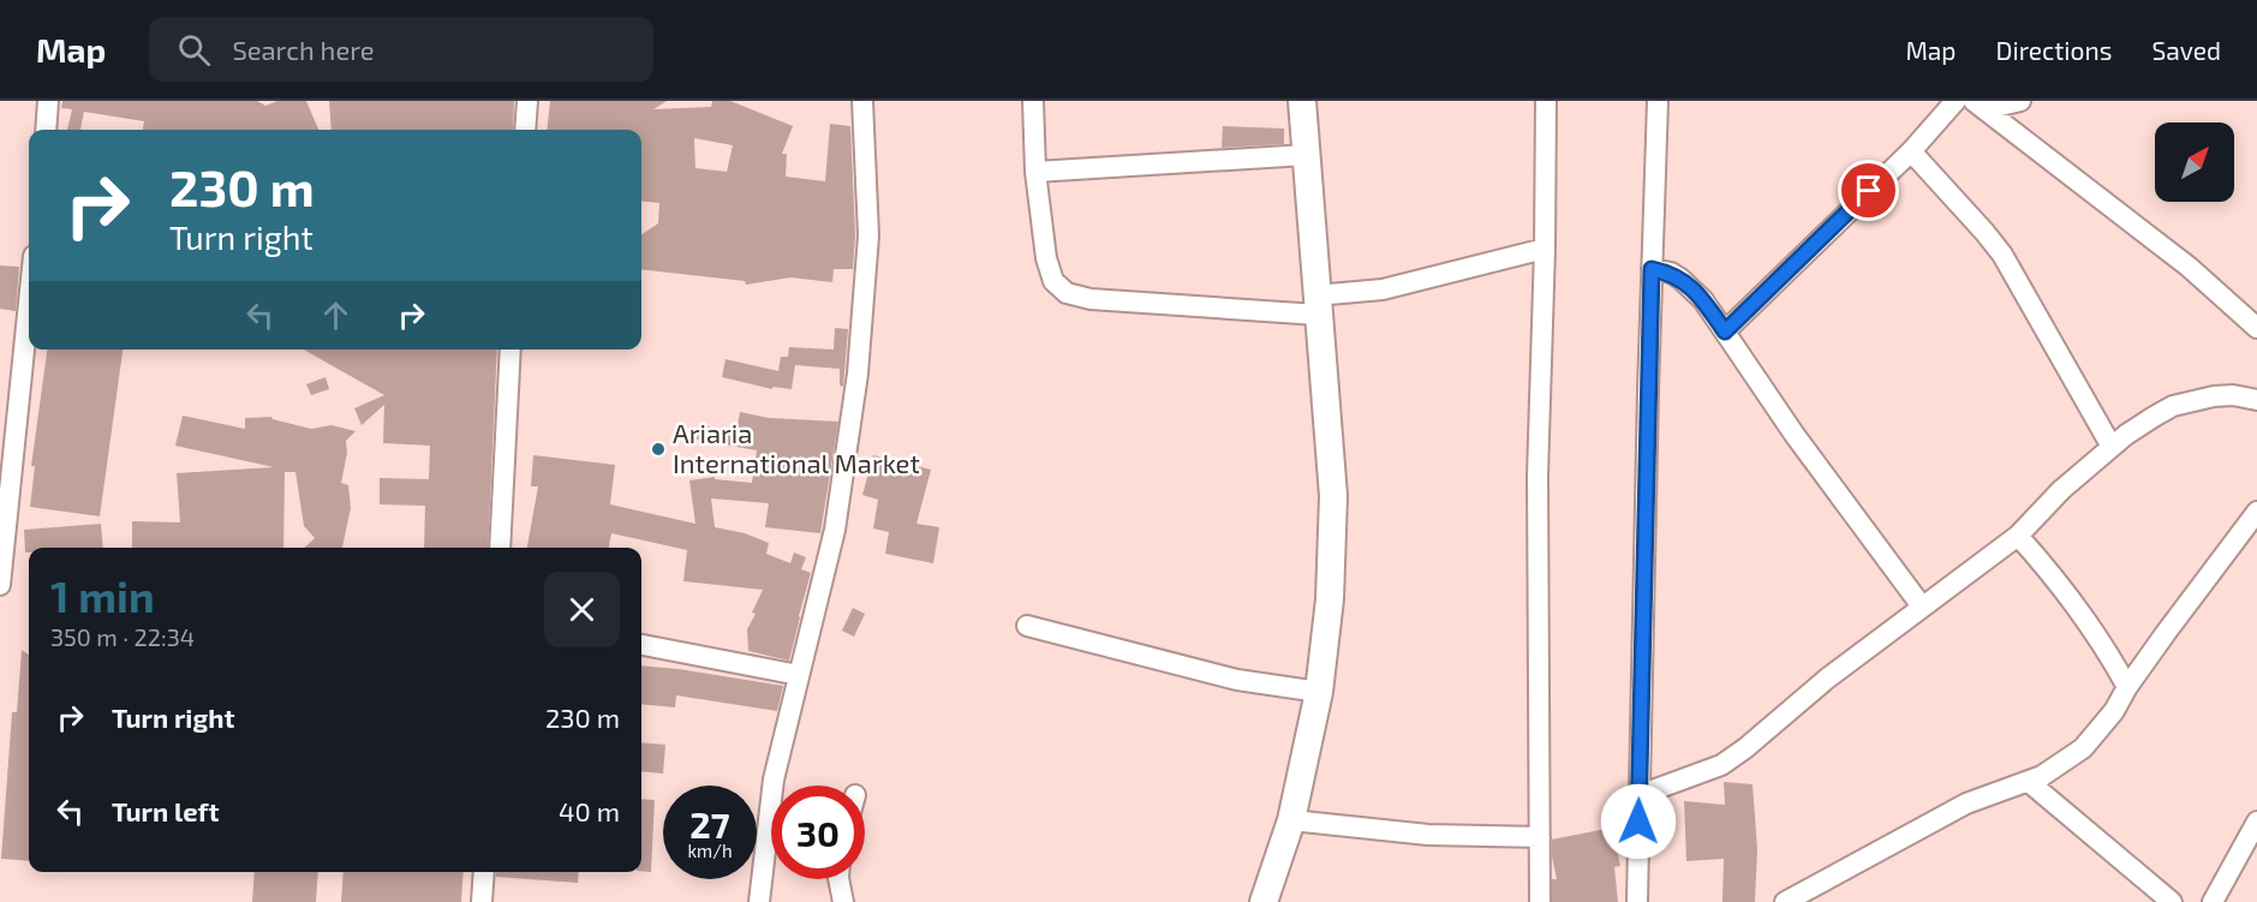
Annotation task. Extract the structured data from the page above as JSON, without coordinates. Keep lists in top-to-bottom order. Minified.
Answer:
{"places":["Ariaria International Market"],"north":"top right","page":{"header":"Map","search":"Search here","nav":["Map","Directions","Saved"],"turn":["230 m","Turn right"],"heading":["1 min","350 m · 22:34"],"list":[{"name":"Turn right","value":"230 m"},{"name":"Turn left","value":"40 m"}],"speed":"27 km/h","limit":"30"}}
